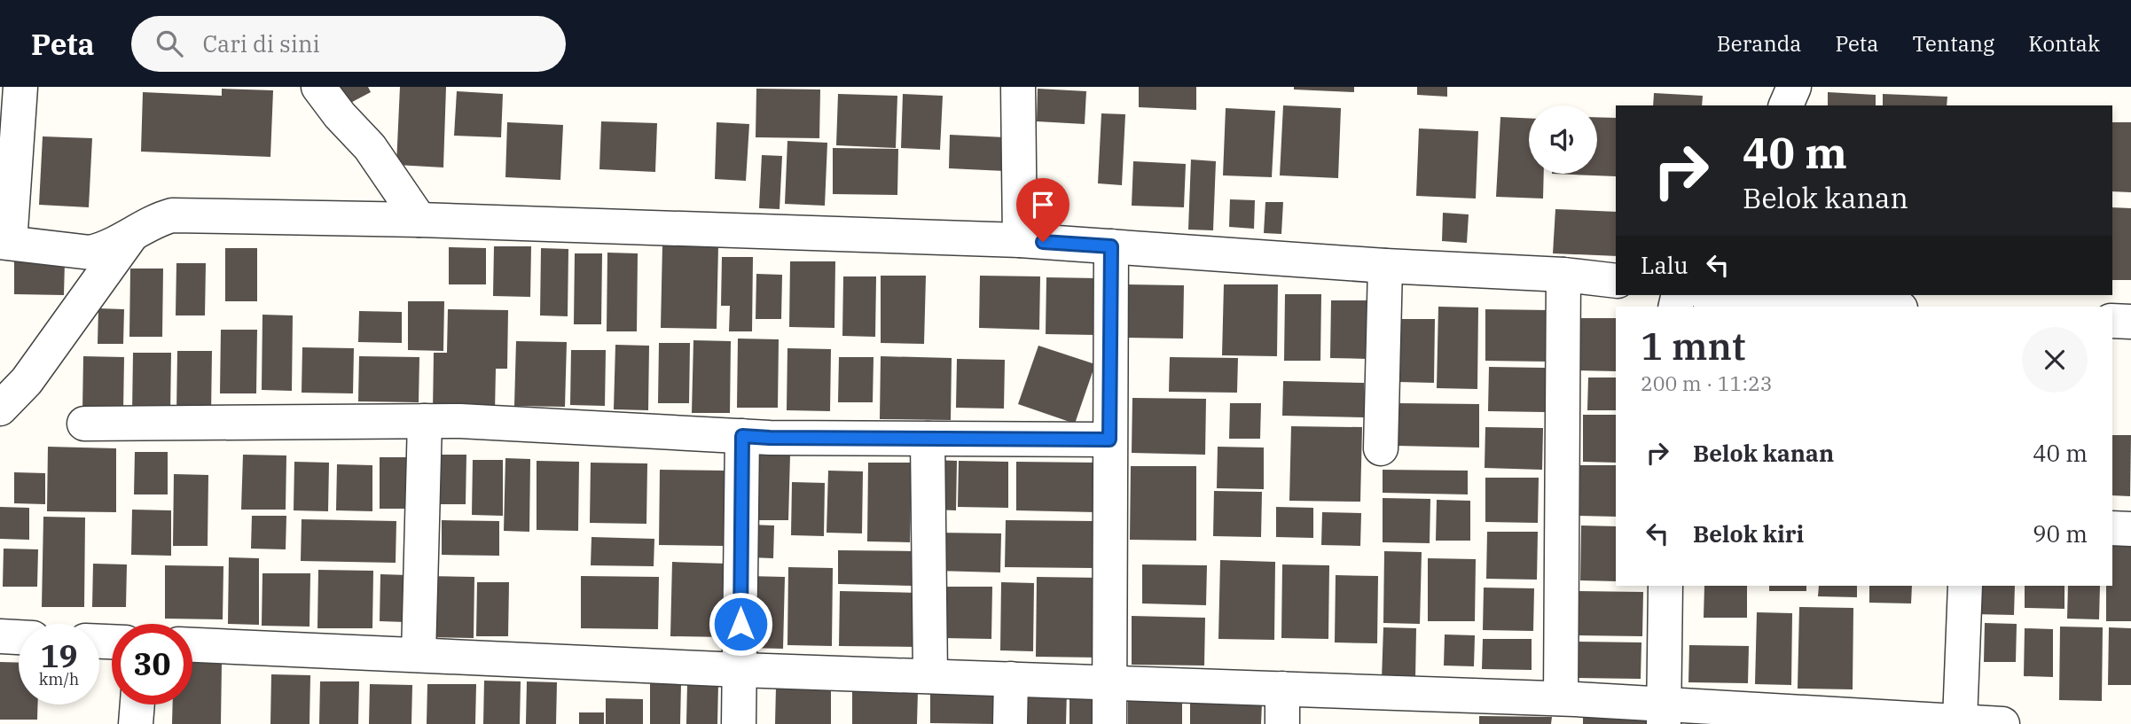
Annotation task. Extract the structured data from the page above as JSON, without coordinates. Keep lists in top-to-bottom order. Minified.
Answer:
{"page":{"header":"Peta","search":"Cari di sini","nav":["Beranda","Peta","Tentang","Kontak"],"turn":["40 m","Belok kanan"],"then":"Lalu","heading":["1 mnt","200 m · 11:23"],"list":[{"name":"Belok kanan","value":"40 m"},{"name":"Belok kiri","value":"90 m"}],"speed":"19 km/h","limit":"30"}}
